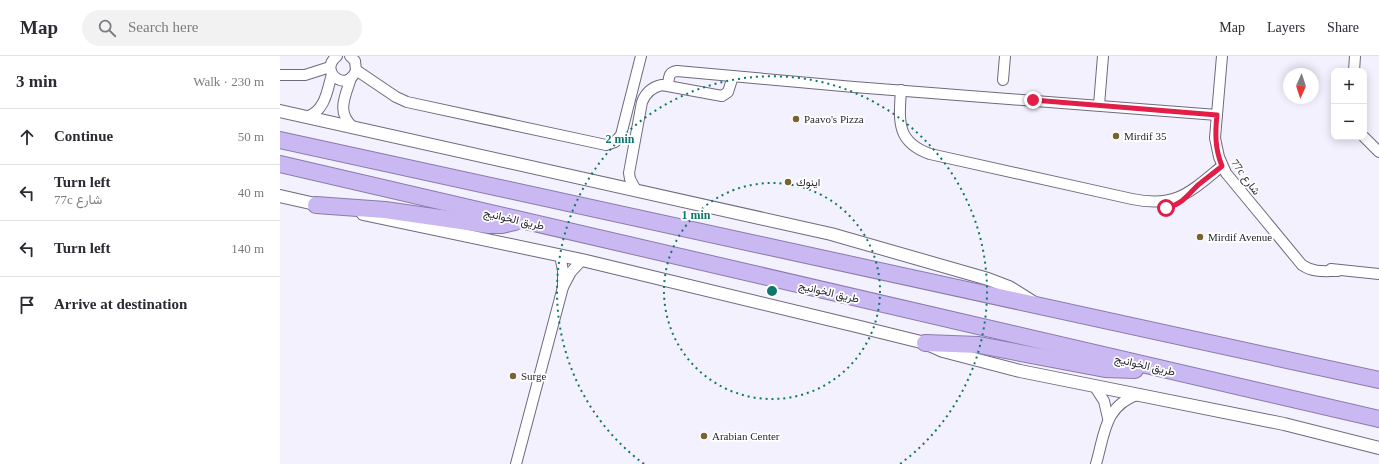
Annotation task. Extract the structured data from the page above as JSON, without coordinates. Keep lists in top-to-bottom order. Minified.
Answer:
{"streets":{"highway":["طريق الخوانيج"],"street":["77c شارع"]},"places":["Paavo's Pizza","Mirdif 35","اينوك","Mirdif Avenue","Surge","Arabian Center"],"north":"bottom","page":{"header":"Map","search":"Search here","nav":["Map","Layers","Share"],"heading":["3 min","Walk · 230 m"],"map_buttons":["+","−"],"list":[["Continue","50 m"],["Turn left","77c شارع","40 m"],["Turn left","140 m"],"Arrive at destination"]},"rings":["2 min","1 min"]}
